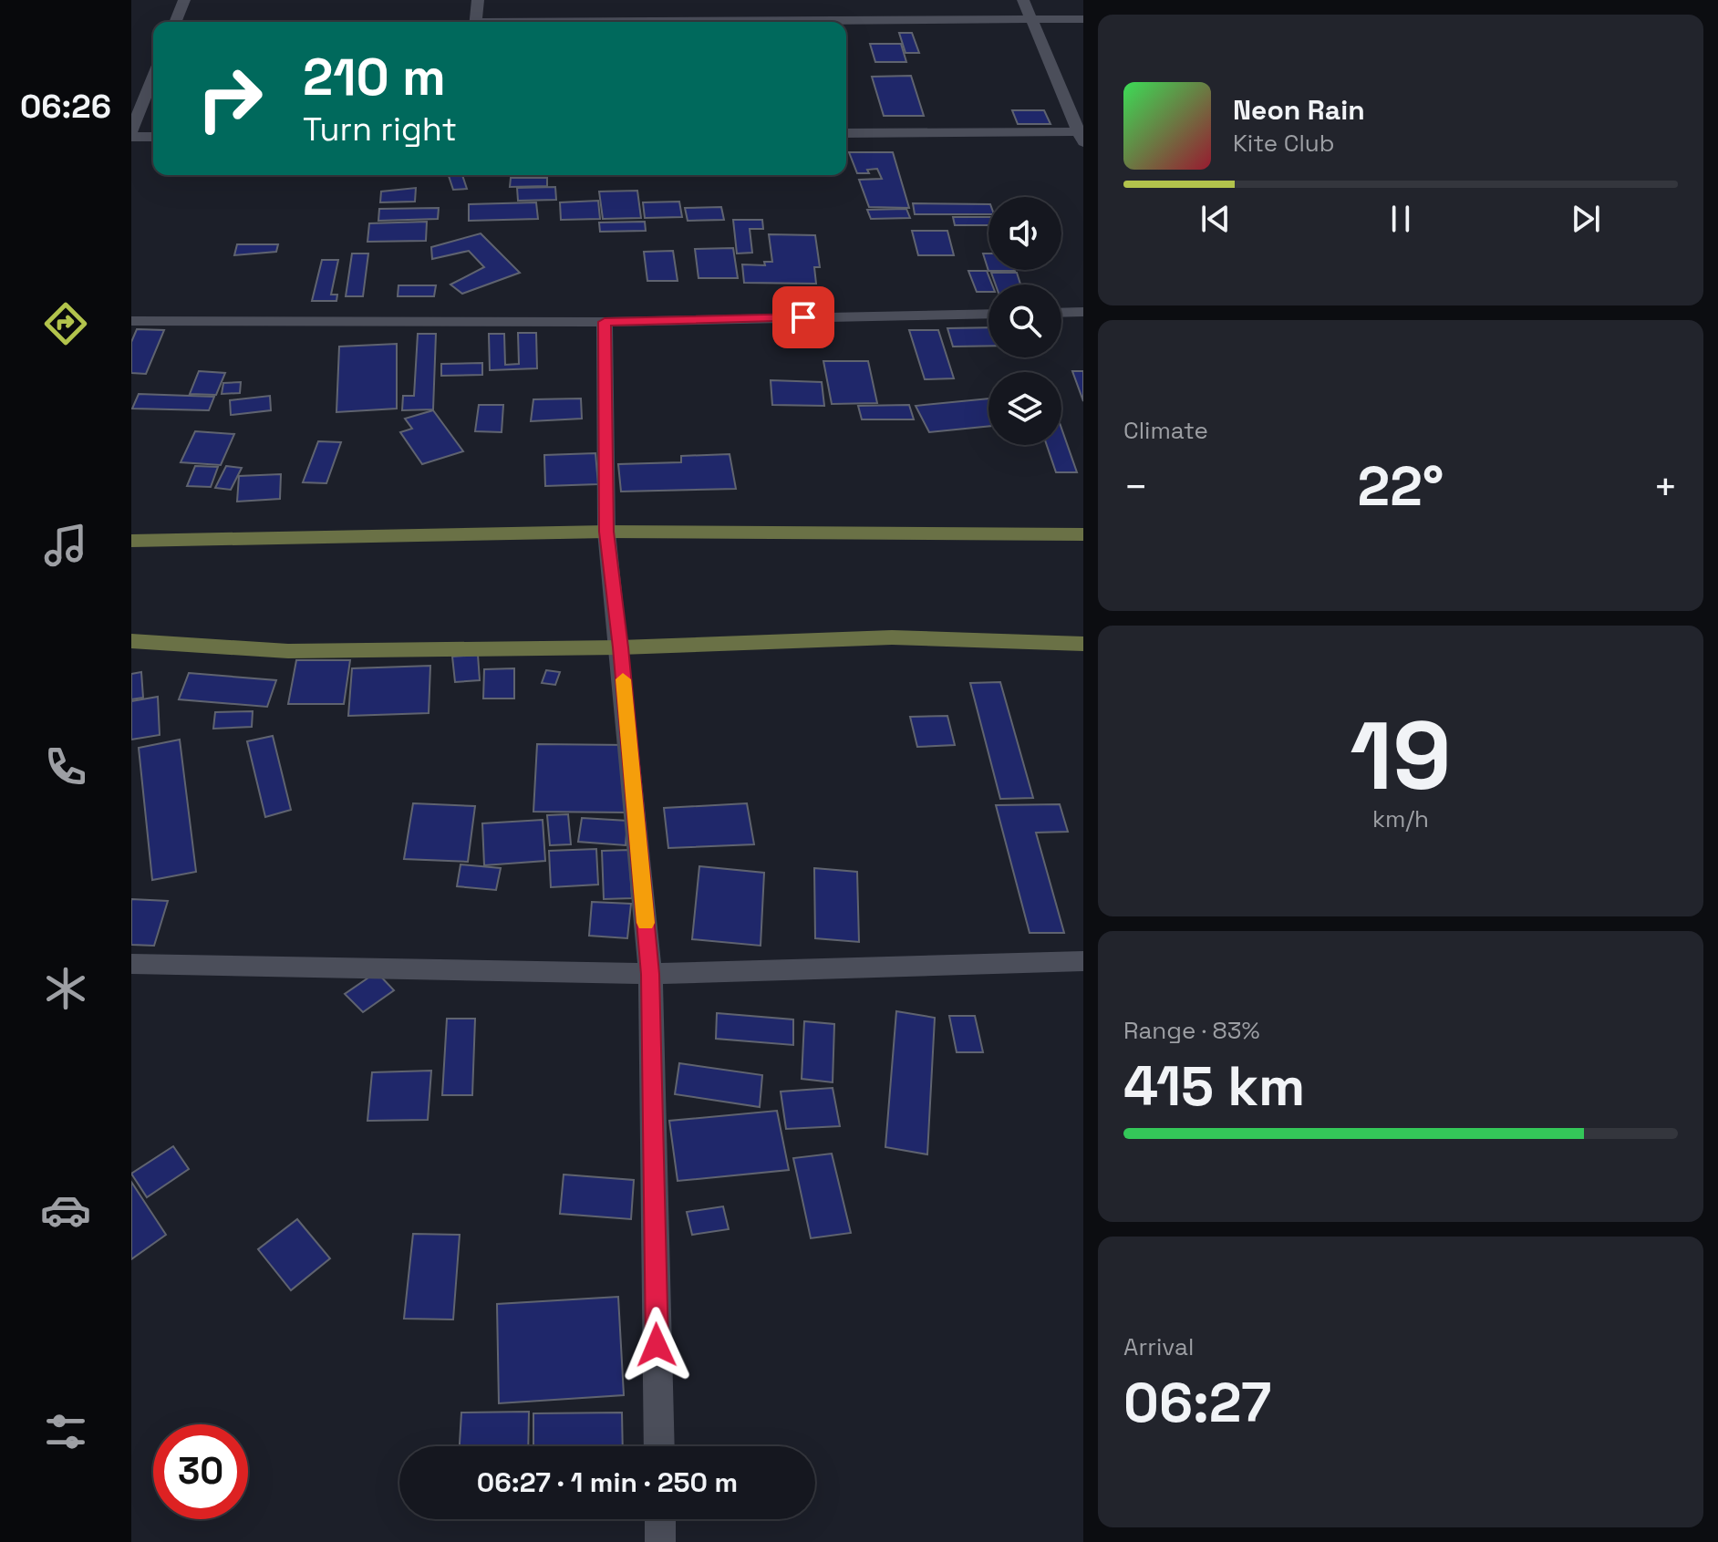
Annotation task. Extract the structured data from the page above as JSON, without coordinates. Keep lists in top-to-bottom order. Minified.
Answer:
{"page":{"tabs":"06:26","turn":["210 m","Turn right"],"song":["Neon Rain","Kite Club"],"tile":["Climate",["19","km/h"],["Range · 83%","415 km"],["Arrival","06:27"]],"heat":["−","22°","+"],"limit":"30","trip":"06:27 · 1 min · 250 m"}}
